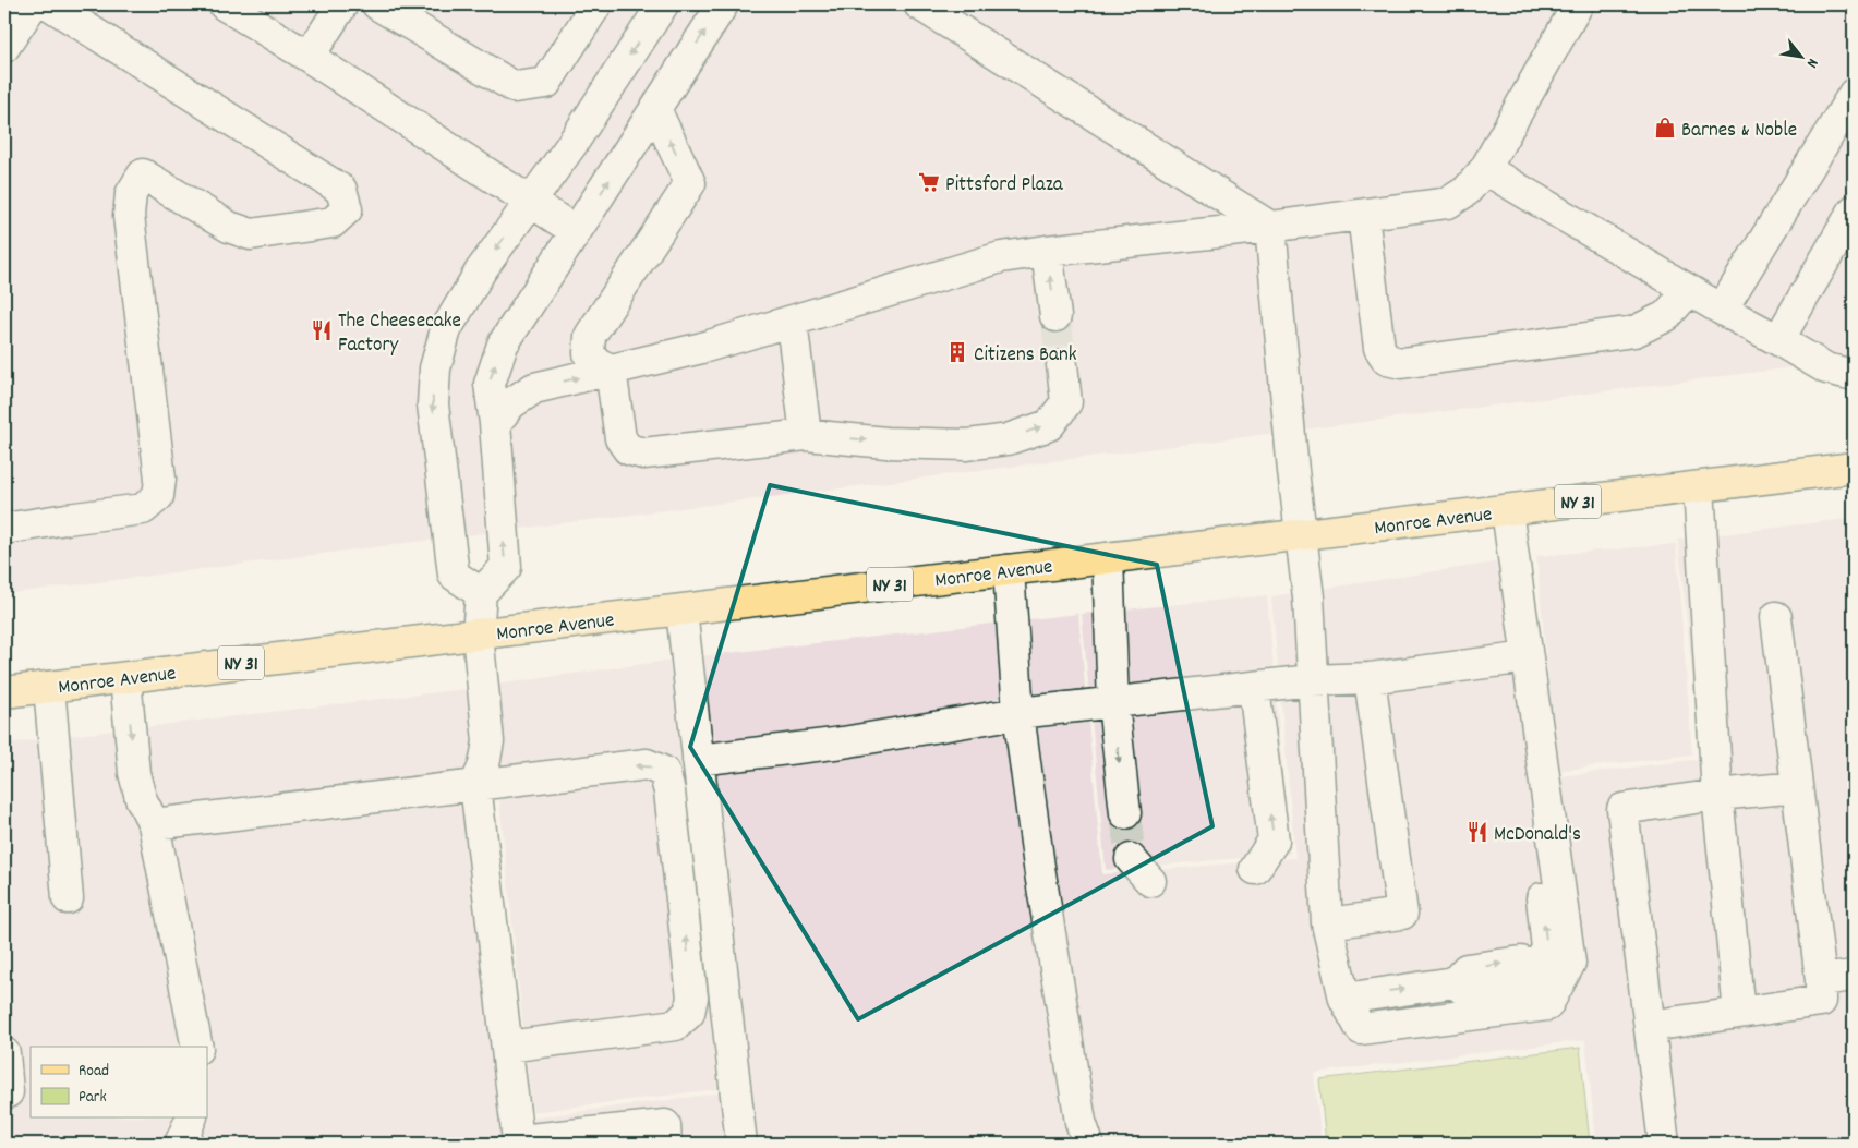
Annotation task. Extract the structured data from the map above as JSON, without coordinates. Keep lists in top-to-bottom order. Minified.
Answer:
{"streets":{"main road":["NY 31","Monroe Avenue"]},"places":{"shop":["Barnes & Noble"],"supermarket":["Pittsford Plaza"],"restaurant":["The Cheesecake Factory","McDonald's"],"building":["Citizens Bank"]},"legend":["Road","Park"],"north":"bottom right"}
